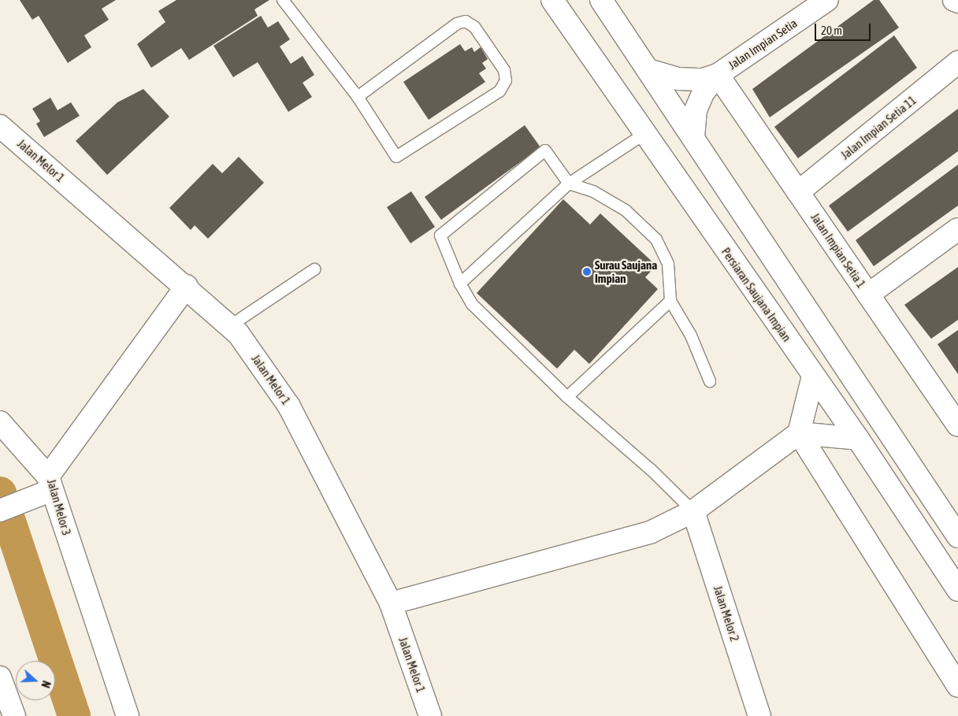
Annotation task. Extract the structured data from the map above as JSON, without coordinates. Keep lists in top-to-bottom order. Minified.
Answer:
{"streets":{"main road":["Jalan Impian Setia","Jalan Impian Setia 11","Jalan Melor 1","Jalan Impian Setia 1","Persiaran Saujana Impian","Jalan Melor 3","Jalan Melor 2"]},"crossings":[["Jalan Impian Setia","Jalan Impian Setia 1"],["Jalan Impian Setia 11","Jalan Impian Setia 1"],["Jalan Melor 1","Jalan Melor 3"]],"places":["Surau Saujana Impian"],"scale_bar":"20 m","north":"right"}
